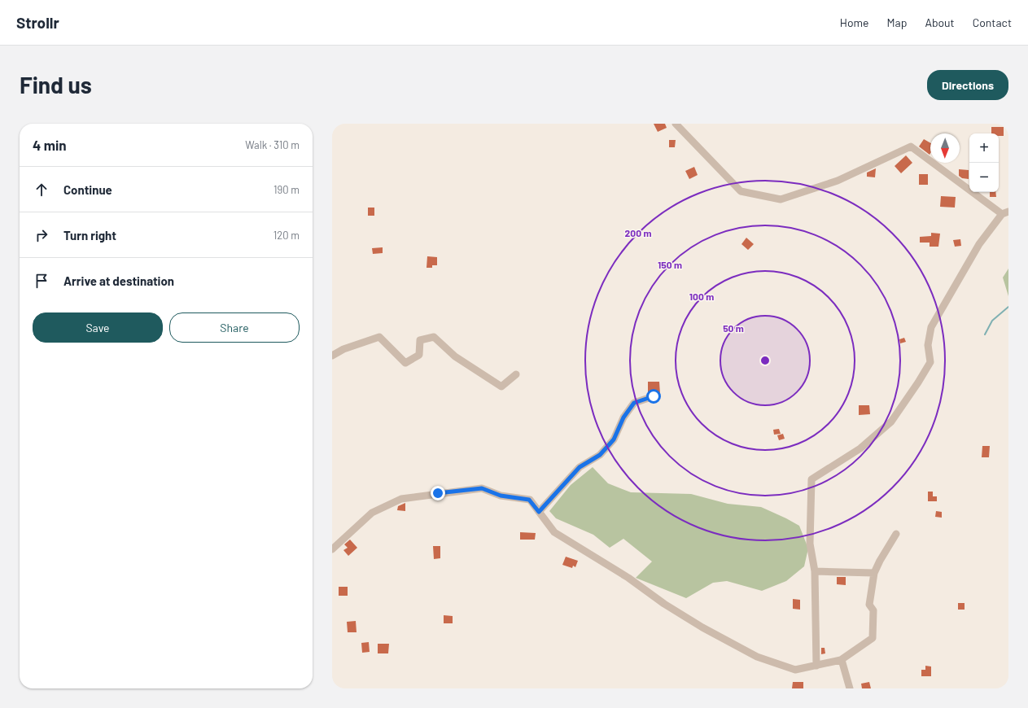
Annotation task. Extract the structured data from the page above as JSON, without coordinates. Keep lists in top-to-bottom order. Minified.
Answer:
{"north":"bottom","page":{"header":"Strollr","nav":["Home","Map","About","Contact"],"buttons":["Directions",["Save","Share"]],"title":"Find us","heading":["4 min","Walk · 310 m"],"map_buttons":["+","−"],"list":[["Continue","190 m"],["Turn right","120 m"],"Arrive at destination"]},"rings":["200 m","150 m","100 m","50 m"]}
